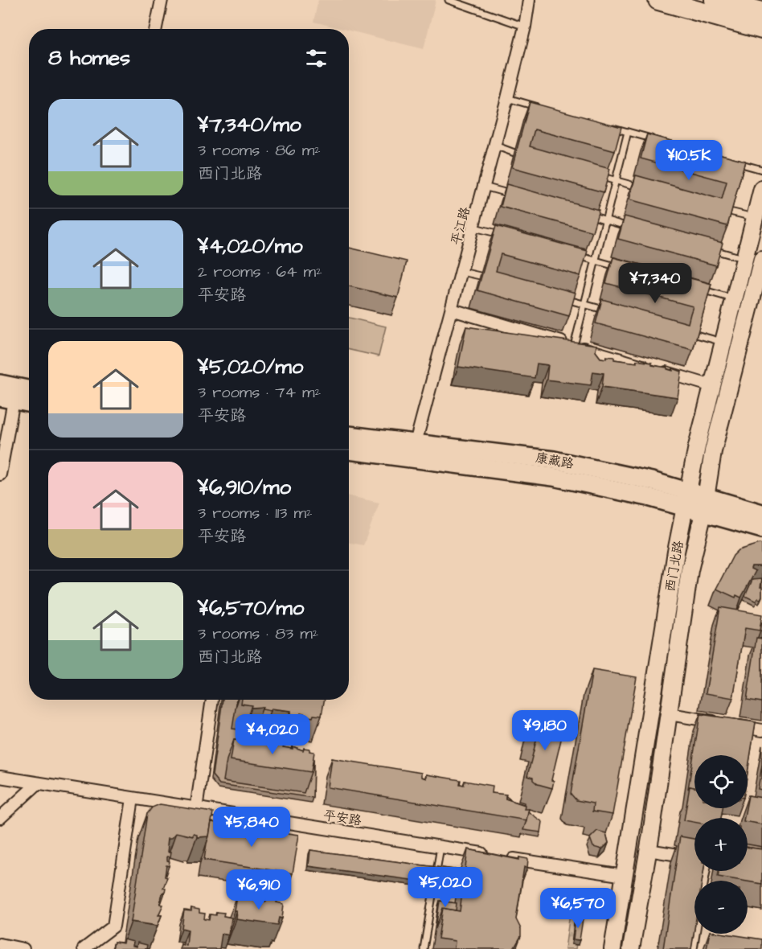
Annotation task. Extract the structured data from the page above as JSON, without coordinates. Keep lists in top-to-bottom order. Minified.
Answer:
{"streets":{"main road":["康藏路","西门北路"],"street":["平江路","平安路"]},"crossings":[["平江路","康藏路"],["康藏路","西门北路"],["西门北路","平安路"]],"page":{"heading":"8 homes","list":[{"name":"¥7,340/mo","note":"3 rooms · 86 m² · 西门北路"},{"name":"¥4,020/mo","note":"2 rooms · 64 m² · 平安路"},{"name":"¥5,020/mo","note":"3 rooms · 74 m² · 平安路"},{"name":"¥6,910/mo","note":"3 rooms · 113 m² · 平安路"},{"name":"¥6,570/mo","note":"3 rooms · 83 m² · 西门北路"}],"price":["¥10.5K","¥7,340","¥9,180","¥4,020","¥5,840","¥5,020","¥6,910","¥6,570"],"map_buttons":["+","−"]}}
